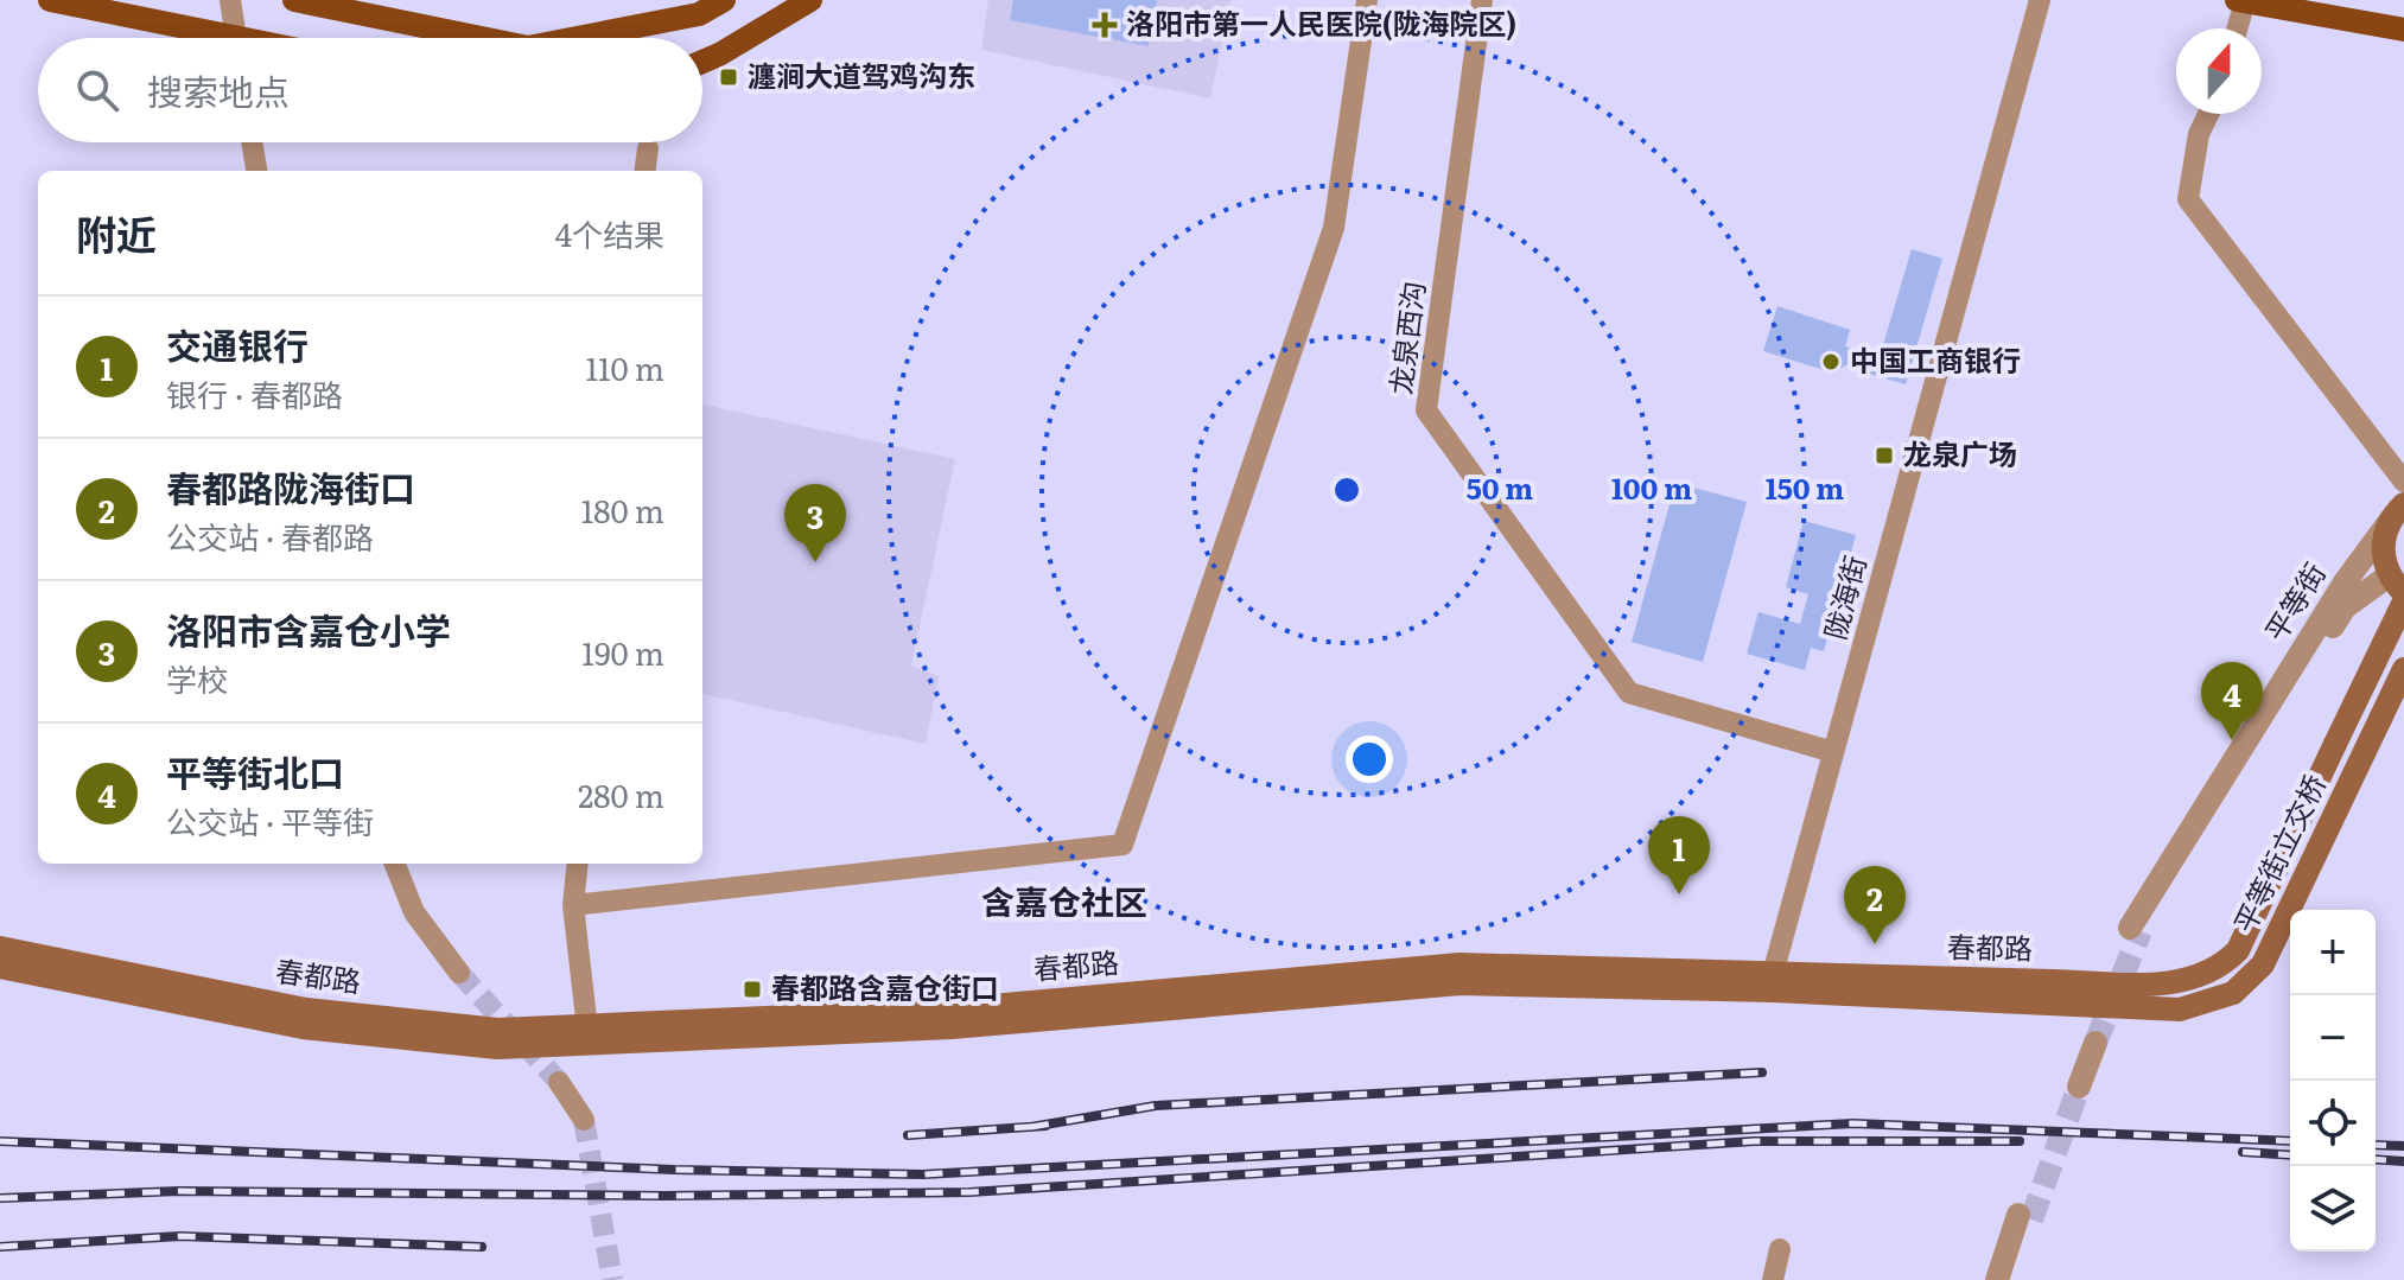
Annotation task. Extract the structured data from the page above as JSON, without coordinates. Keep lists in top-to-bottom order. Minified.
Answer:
{"streets":{"main road":["平等街立交桥","春都路"],"street":["龙泉西沟","陇海街","平等街"]},"crossings":[["龙泉西沟","陇海街"],["陇海街","春都路"],["平等街立交桥","春都路"]],"districts":["含嘉仓社区"],"places":{"health":["洛阳市第一人民医院(陇海院区)"],"transit":["瀍涧大道驾鸡沟东","龙泉广场","春都路含嘉仓街口"],"other":["中国工商银行"]},"north":"top","page":{"search":"搜索地点","heading":["附近","4个结果"],"list":[{"mark":"1","name":"交通银行","note":"银行 · 春都路","value":"110 m"},{"mark":"2","name":"春都路陇海街口","note":"公交站 · 春都路","value":"180 m"},{"mark":"3","name":"洛阳市含嘉仓小学","note":"学校","value":"190 m"},{"mark":"4","name":"平等街北口","note":"公交站 · 平等街","value":"280 m"}],"pins":["3","4","1","2"],"map_buttons":["+","−"]},"rings":["50 m","100 m","150 m"]}
